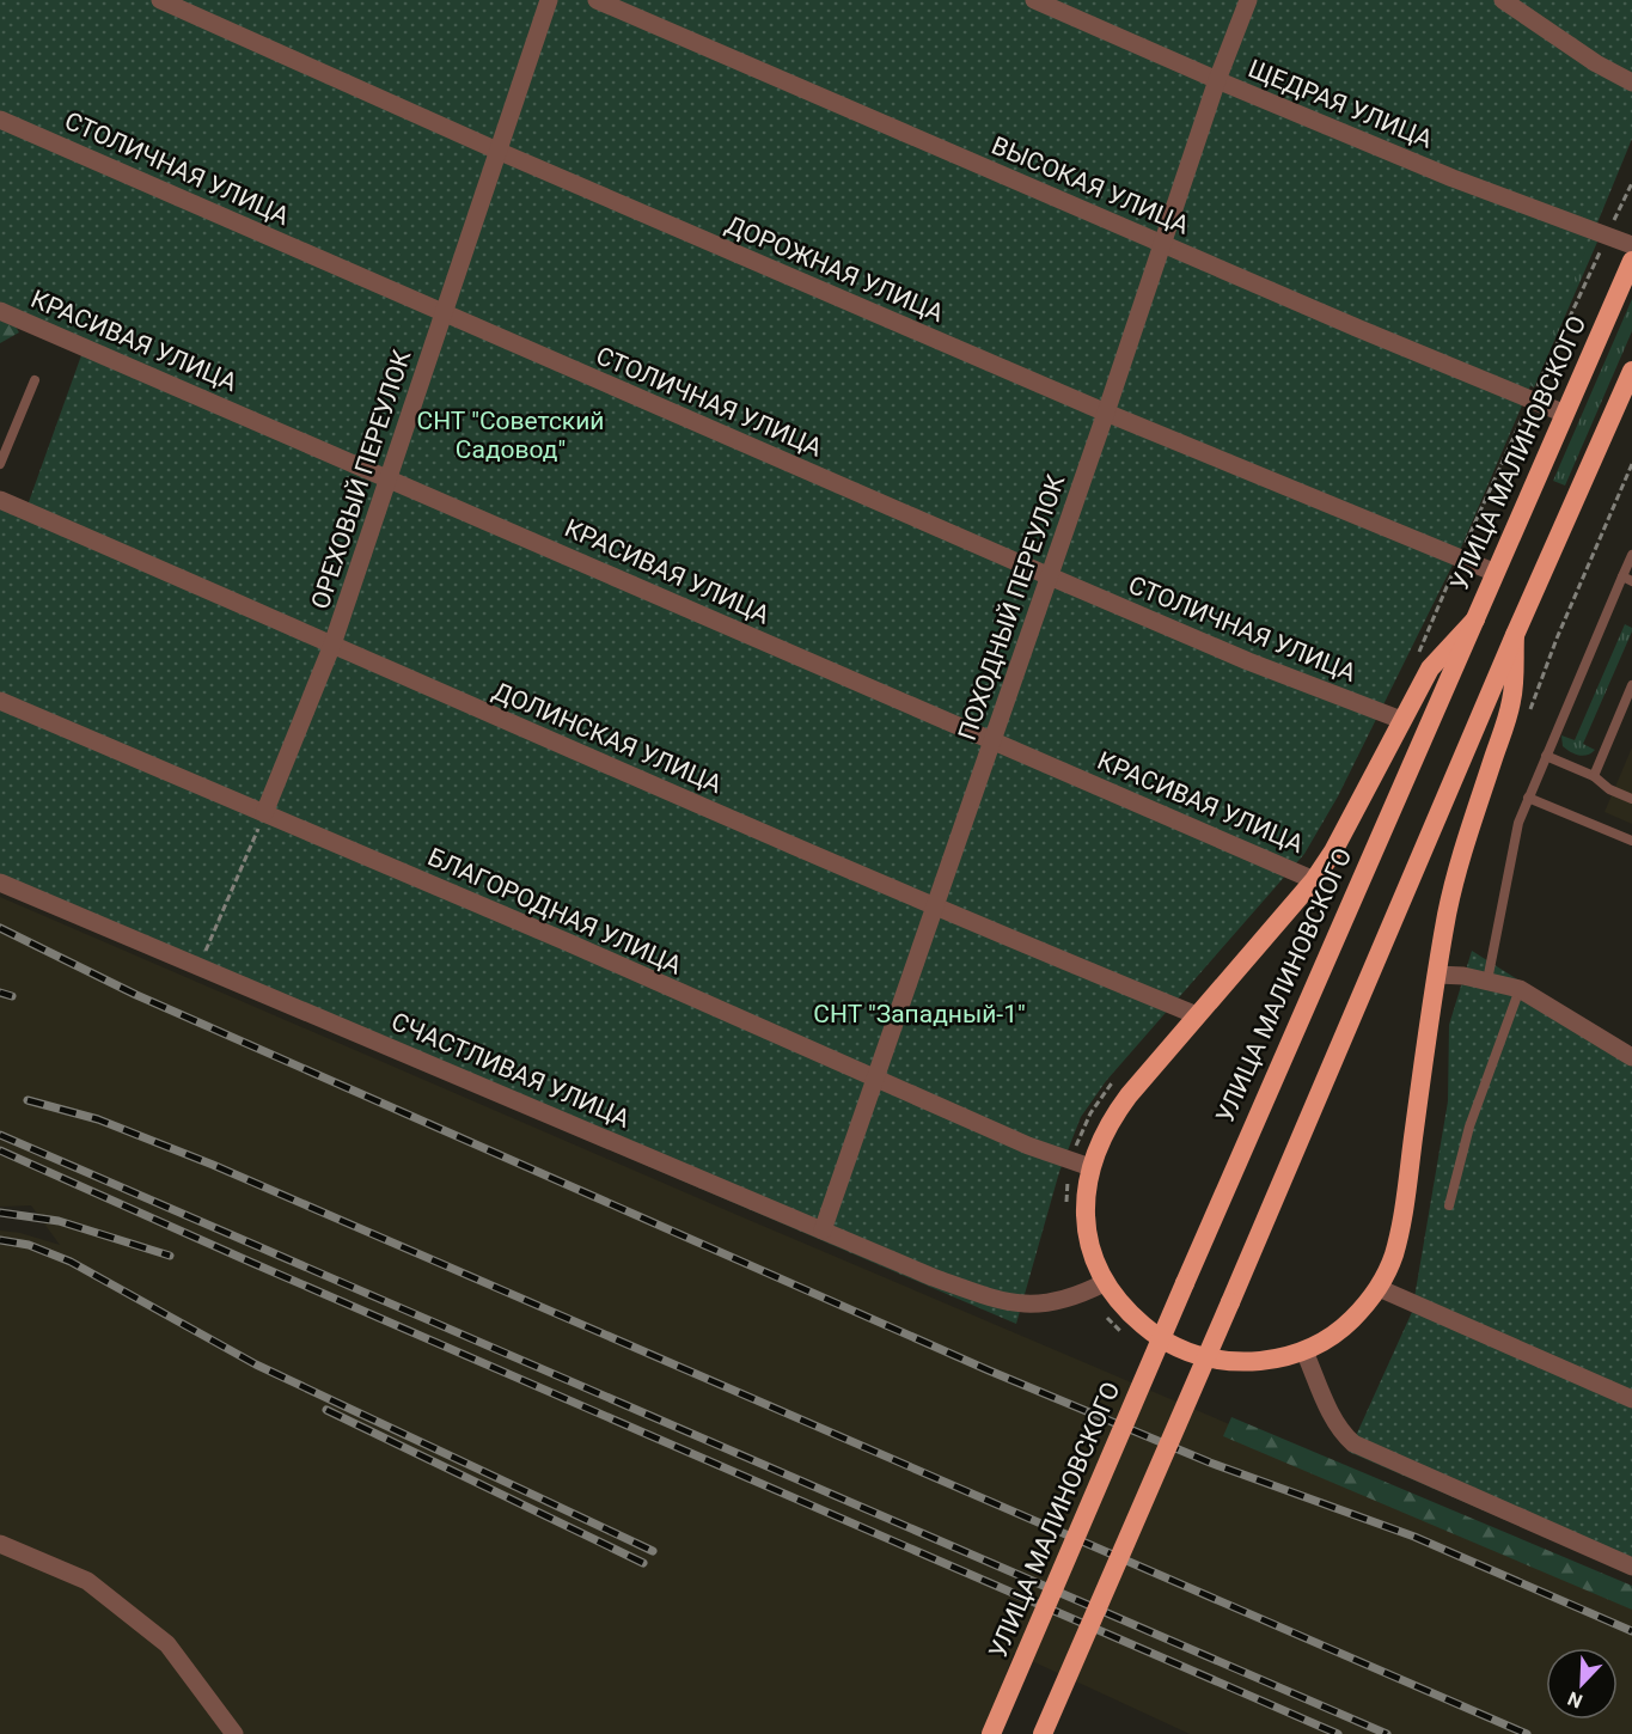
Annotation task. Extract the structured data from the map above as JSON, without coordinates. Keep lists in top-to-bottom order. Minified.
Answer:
{"streets":{"highway":["УЛИЦА МАЛИНОВСКОГО"],"street":["ЩЕДРАЯ УЛИЦА","СТОЛИЧНАЯ УЛИЦА","ВЫСОКАЯ УЛИЦА","ДОРОЖНАЯ УЛИЦА","КРАСИВАЯ УЛИЦА","ОРЕХОВЫЙ ПЕРЕУЛОК","ПОХОДНЫЙ ПЕРЕУЛОК","ДОЛИНСКАЯ УЛИЦА","БЛАГОРОДНАЯ УЛИЦА","СЧАСТЛИВАЯ УЛИЦА"]},"crossings":[["ЩЕДРАЯ УЛИЦА","ПОХОДНЫЙ ПЕРЕУЛОК"],["СТОЛИЧНАЯ УЛИЦА","ОРЕХОВЫЙ ПЕРЕУЛОК"],["СТОЛИЧНАЯ УЛИЦА","ПОХОДНЫЙ ПЕРЕУЛОК"],["ВЫСОКАЯ УЛИЦА","УЛИЦА МАЛИНОВСКОГО"],["ВЫСОКАЯ УЛИЦА","ПОХОДНЫЙ ПЕРЕУЛОК"],["ДОРОЖНАЯ УЛИЦА","УЛИЦА МАЛИНОВСКОГО"],["ДОРОЖНАЯ УЛИЦА","ОРЕХОВЫЙ ПЕРЕУЛОК"],["ДОРОЖНАЯ УЛИЦА","ПОХОДНЫЙ ПЕРЕУЛОК"],["КРАСИВАЯ УЛИЦА","ОРЕХОВЫЙ ПЕРЕУЛОК"],["КРАСИВАЯ УЛИЦА","ПОХОДНЫЙ ПЕРЕУЛОК"],["ОРЕХОВЫЙ ПЕРЕУЛОК","ДОЛИНСКАЯ УЛИЦА"],["ОРЕХОВЫЙ ПЕРЕУЛОК","БЛАГОРОДНАЯ УЛИЦА"],["ПОХОДНЫЙ ПЕРЕУЛОК","ДОЛИНСКАЯ УЛИЦА"],["ПОХОДНЫЙ ПЕРЕУЛОК","БЛАГОРОДНАЯ УЛИЦА"],["ПОХОДНЫЙ ПЕРЕУЛОК","СЧАСТЛИВАЯ УЛИЦА"]],"parks":["СНТ \"Советский Садовод\"","СНТ \"Западный-1\""],"north":"bottom left"}
